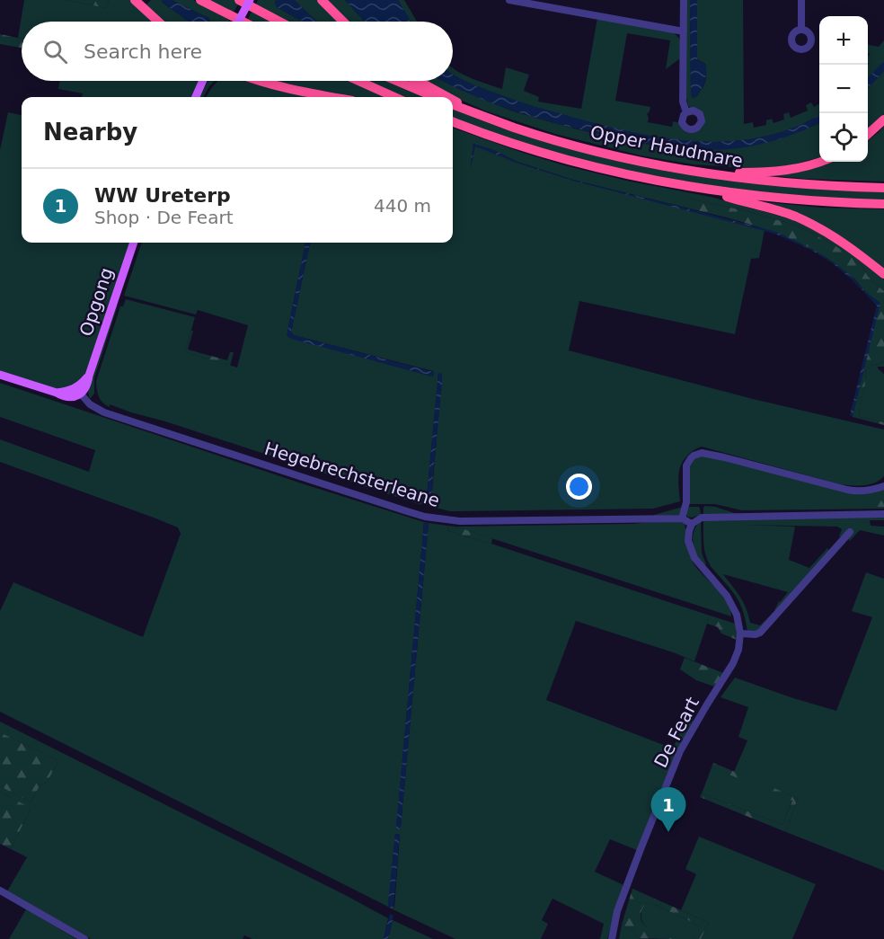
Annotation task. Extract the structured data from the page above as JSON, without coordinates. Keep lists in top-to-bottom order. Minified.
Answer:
{"streets":{"highway":["Opper Haudmare"],"main road":["Opgong"],"street":["Hegebrechsterleane","De Feart"]},"crossings":[["Opgong","Hegebrechsterleane"],["Hegebrechsterleane","De Feart"]],"page":{"map_buttons":["+","−"],"search":"Search here","heading":"Nearby","list":[{"mark":"1","name":"WW Ureterp","note":"Shop · De Feart","value":"440 m"}],"pins":"1"}}
